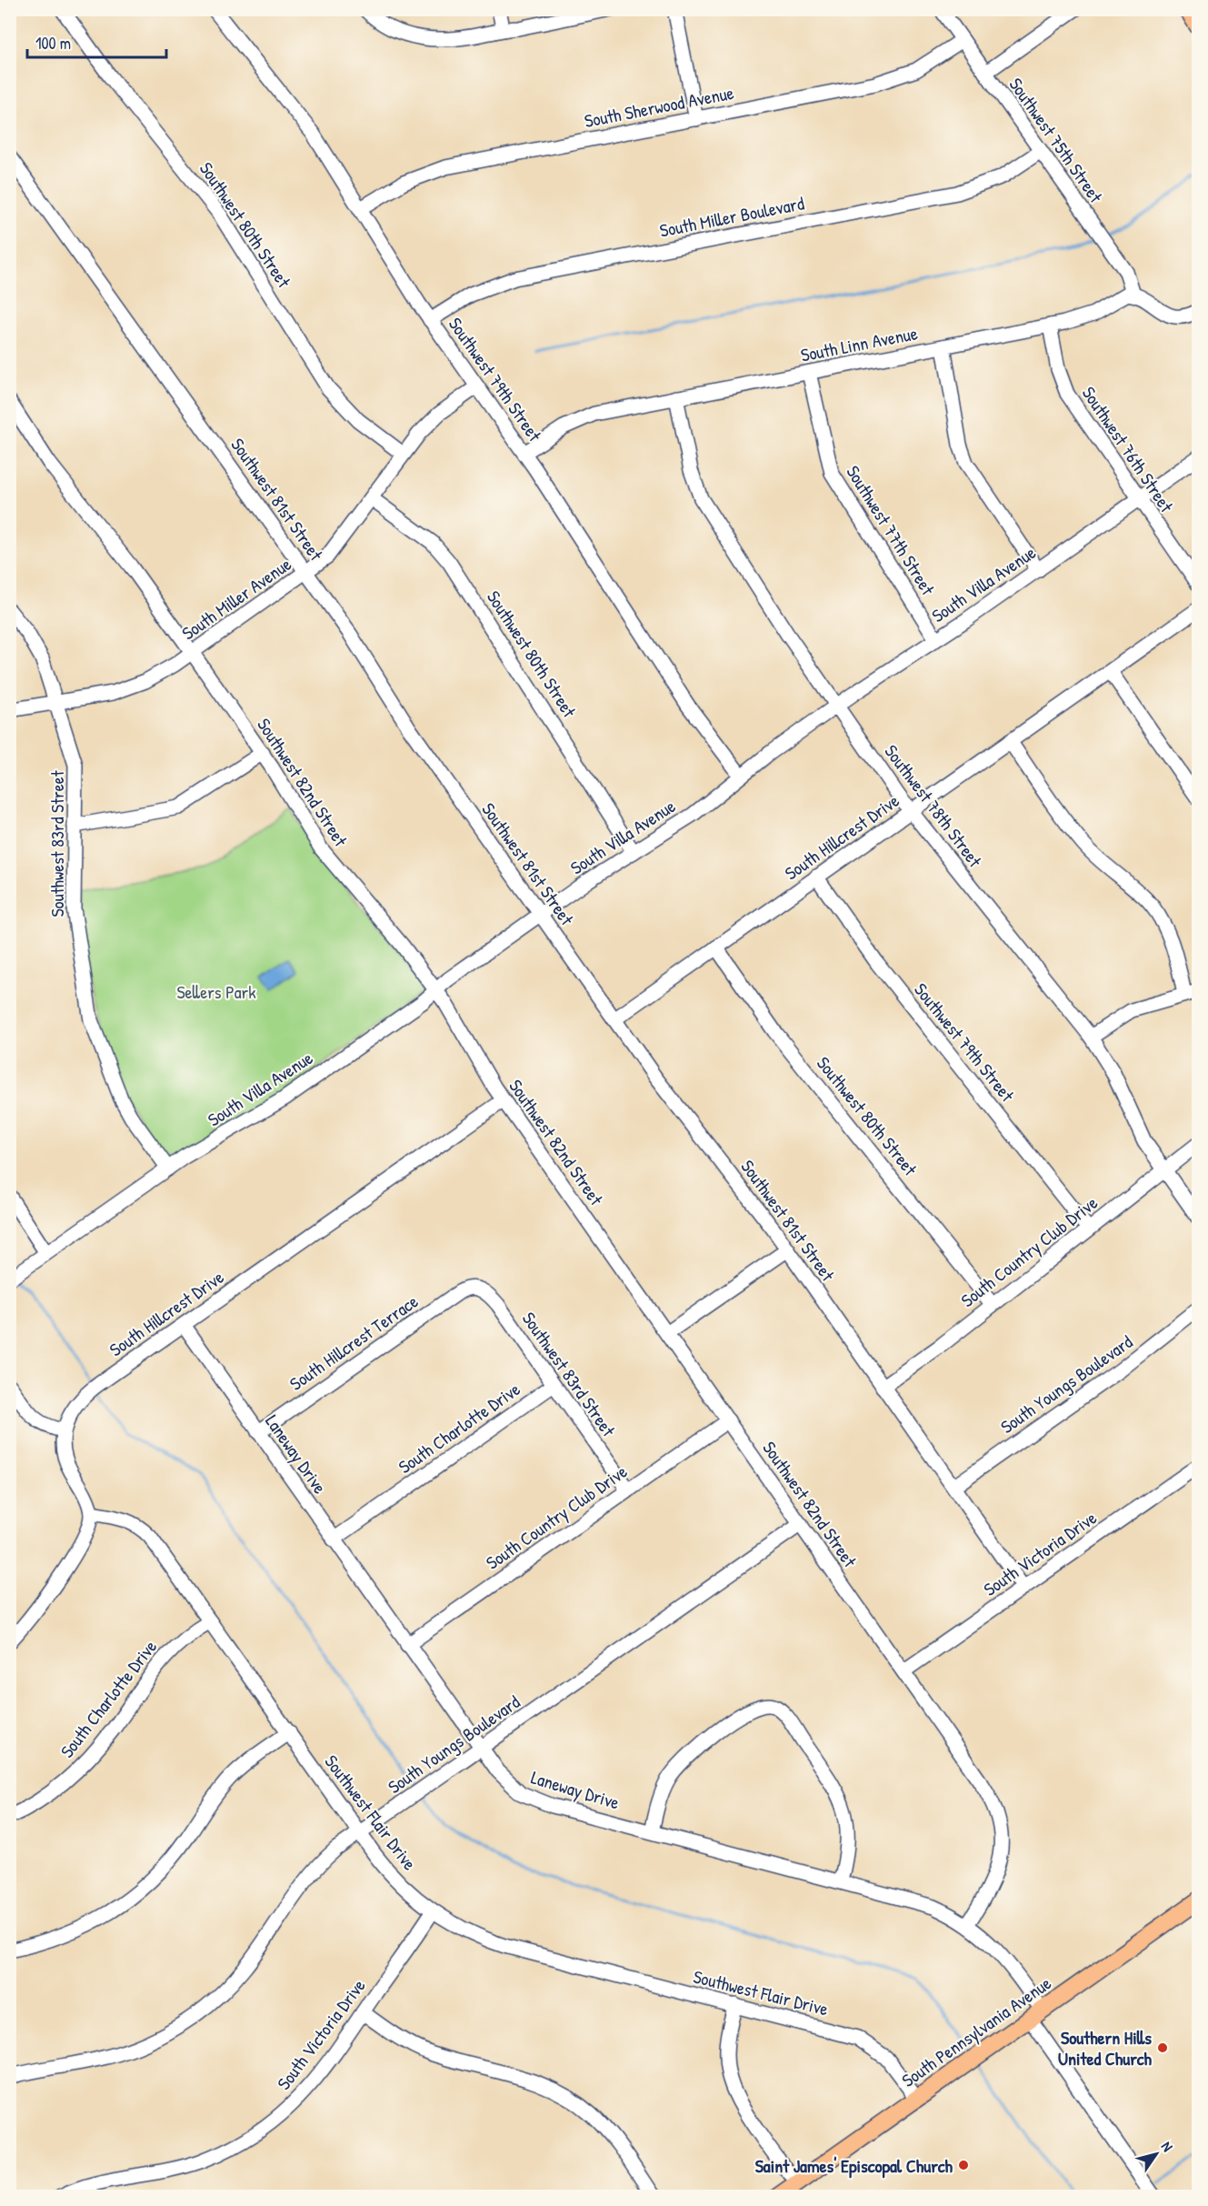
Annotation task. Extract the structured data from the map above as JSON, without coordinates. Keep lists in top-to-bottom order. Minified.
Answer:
{"streets":{"main road":["South Pennsylvania Avenue"],"street":["South Sherwood Avenue","Southwest 75th Street","South Miller Boulevard","Southwest 80th Street","South Linn Avenue","Southwest 79th Street","Southwest 76th Street","Southwest 81st Street","Southwest 77th Street","South Villa Avenue","South Miller Avenue","Southwest 82nd Street","Southwest 78th Street","South Hillcrest Drive","Southwest 83rd Street","South Country Club Drive","South Hillcrest Terrace","South Youngs Boulevard","South Charlotte Drive","Laneway Drive","South Victoria Drive","Southwest Flair Drive"]},"crossings":[["South Sherwood Avenue","Southwest 75th Street"],["South Sherwood Avenue","Southwest 79th Street"],["Southwest 75th Street","South Miller Boulevard"],["Southwest 75th Street","South Linn Avenue"],["South Miller Boulevard","Southwest 79th Street"],["Southwest 80th Street","South Villa Avenue"],["Southwest 80th Street","South Miller Avenue"],["Southwest 80th Street","South Hillcrest Drive"],["Southwest 80th Street","South Country Club Drive"],["South Linn Avenue","Southwest 79th Street"],["South Linn Avenue","Southwest 76th Street"],["South Linn Avenue","Southwest 77th Street"],["South Linn Avenue","Southwest 78th Street"],["Southwest 79th Street","South Villa Avenue"],["Southwest 79th Street","South Miller Avenue"],["Southwest 79th Street","South Hillcrest Drive"],["Southwest 79th Street","South Country Club Drive"],["Southwest 76th Street","South Villa Avenue"],["Southwest 81st Street","South Villa Avenue"],["Southwest 81st Street","South Miller Avenue"],["Southwest 81st Street","South Hillcrest Drive"],["Southwest 81st Street","South Country Club Drive"],["Southwest 81st Street","South Youngs Boulevard"],["Southwest 81st Street","South Victoria Drive"],["Southwest 77th Street","South Villa Avenue"],["South Villa Avenue","Southwest 82nd Street"],["South Villa Avenue","Southwest 78th Street"],["South Villa Avenue","Southwest 83rd Street"],["South Miller Avenue","Southwest 82nd Street"],["South Miller Avenue","Southwest 83rd Street"],["Southwest 82nd Street","South Hillcrest Drive"],["Southwest 82nd Street","South Country Club Drive"],["Southwest 82nd Street","South Youngs Boulevard"],["Southwest 82nd Street","Laneway Drive"],["Southwest 82nd Street","South Victoria Drive"],["Southwest 78th Street","South Hillcrest Drive"],["Southwest 78th Street","South Country Club Drive"],["South Hillcrest Drive","Laneway Drive"],["Southwest 83rd Street","South Country Club Drive"],["Southwest 83rd Street","South Hillcrest Terrace"],["Southwest 83rd Street","South Charlotte Drive"],["South Country Club Drive","Laneway Drive"],["South Hillcrest Terrace","Laneway Drive"],["South Youngs Boulevard","Laneway Drive"],["South Youngs Boulevard","Southwest Flair Drive"],["South Charlotte Drive","Laneway Drive"],["South Charlotte Drive","Southwest Flair Drive"],["Laneway Drive","South Pennsylvania Avenue"],["South Victoria Drive","Southwest Flair Drive"],["Southwest Flair Drive","South Pennsylvania Avenue"]],"parks":["Sellers Park"],"places":["Southern Hills United Church","Saint James' Episcopal Church"],"scale_bar":"100 m","north":"top right"}
